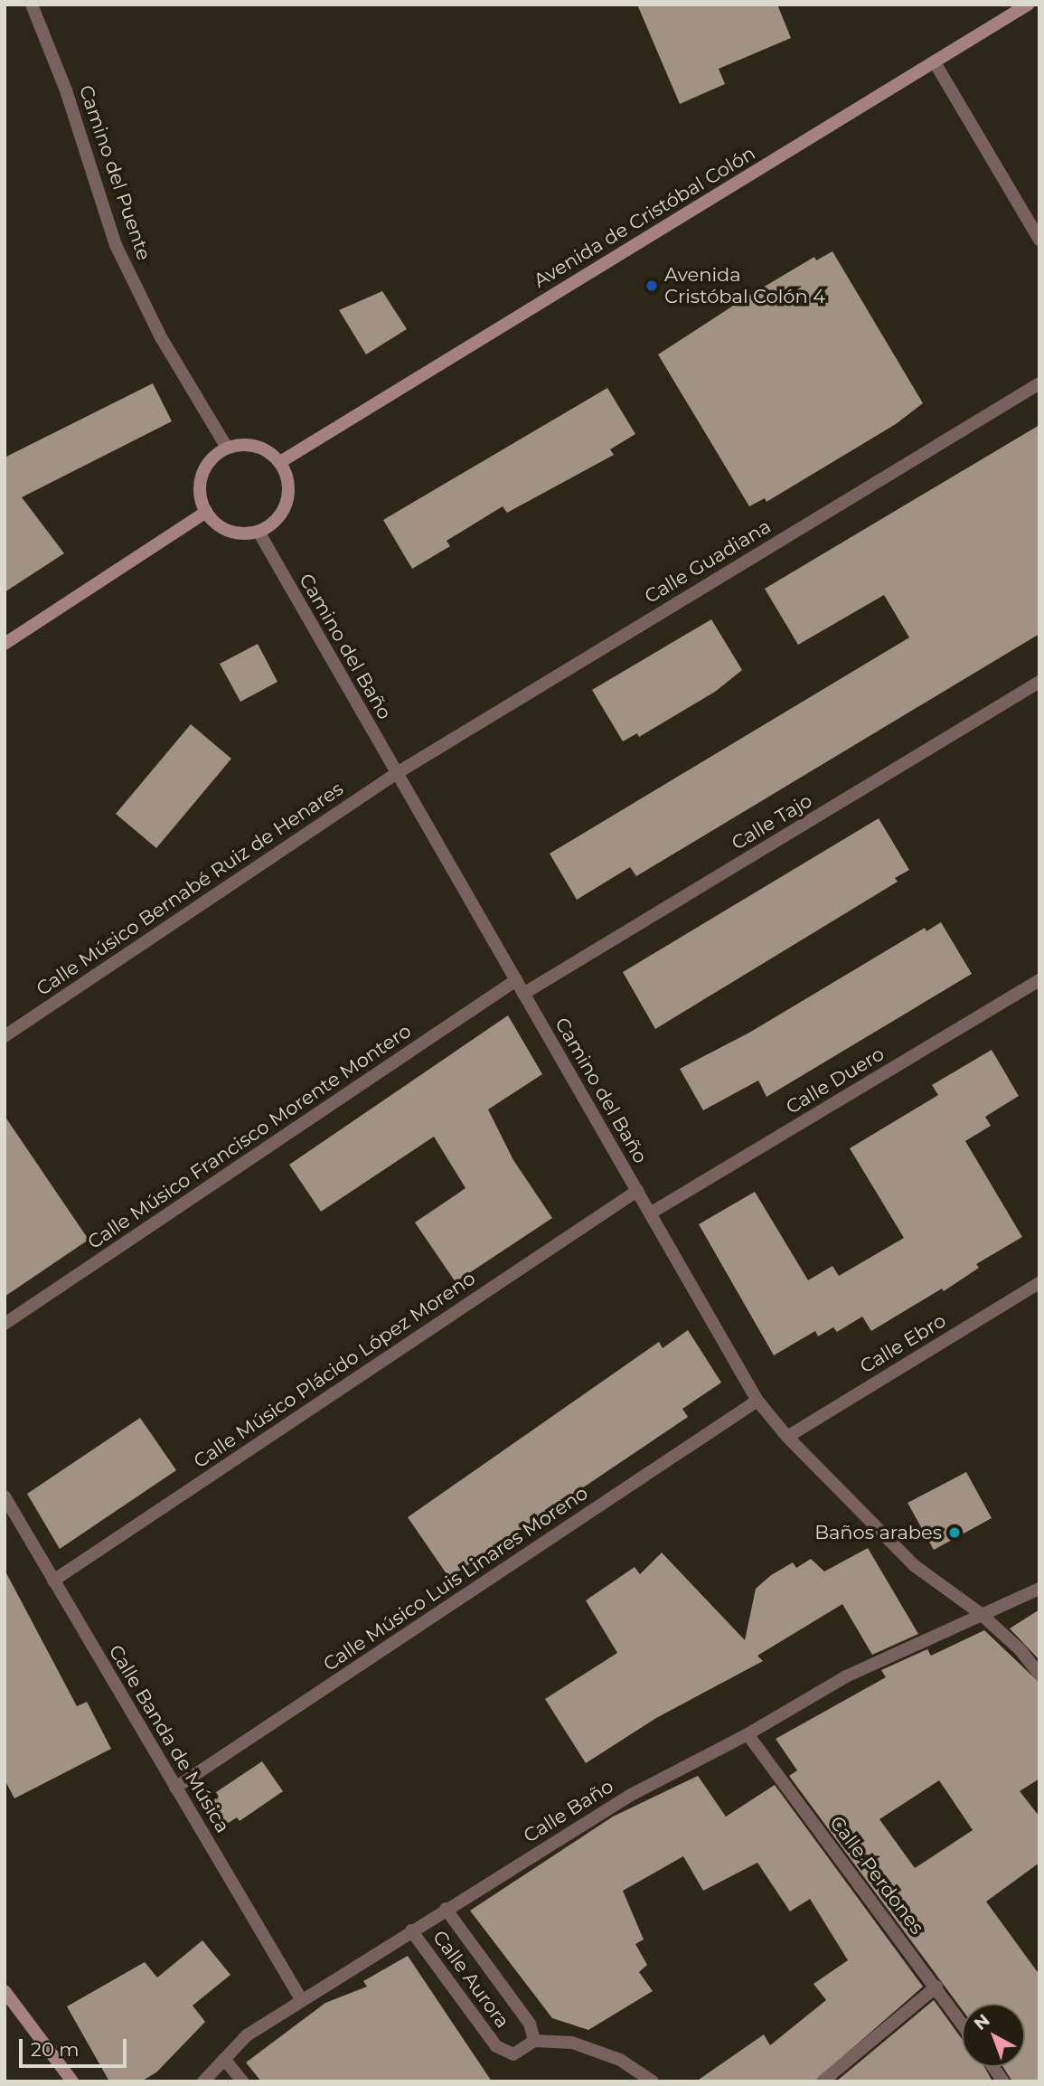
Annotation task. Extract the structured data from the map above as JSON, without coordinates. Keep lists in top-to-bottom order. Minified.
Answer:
{"streets":{"main road":["Avenida de Cristóbal Colón"],"street":["Camino del Puente","Calle Guadiana","Camino del Baño","Calle Tajo","Calle Músico Bernabé Ruiz de Henares","Calle Duero","Calle Músico Francisco Morente Montero","Calle Ebro","Calle Músico Plácido López Moreno","Calle Músico Luis Linares Moreno","Calle Banda de Música","Calle Baño","Calle Perdones","Calle Aurora"]},"crossings":[["Camino del Puente","Avenida de Cristóbal Colón"],["Camino del Puente","Camino del Baño"],["Avenida de Cristóbal Colón","Camino del Baño"],["Calle Guadiana","Camino del Baño"],["Calle Guadiana","Calle Músico Bernabé Ruiz de Henares"],["Camino del Baño","Calle Tajo"],["Camino del Baño","Calle Músico Bernabé Ruiz de Henares"],["Camino del Baño","Calle Duero"],["Camino del Baño","Calle Músico Francisco Morente Montero"],["Camino del Baño","Calle Ebro"],["Camino del Baño","Calle Músico Plácido López Moreno"],["Camino del Baño","Calle Músico Luis Linares Moreno"],["Camino del Baño","Calle Baño"],["Calle Músico Plácido López Moreno","Calle Banda de Música"],["Calle Músico Luis Linares Moreno","Calle Banda de Música"],["Calle Banda de Música","Calle Baño"],["Calle Baño","Calle Perdones"],["Calle Baño","Calle Aurora"]],"places":["Avenida Cristóbal Colón 4","Baños arabes"],"scale_bar":"20 m","north":"top left"}
